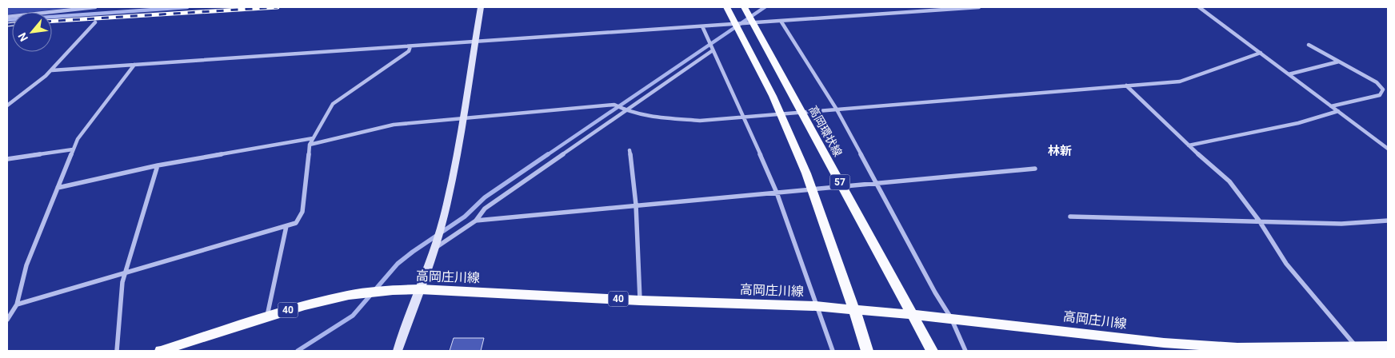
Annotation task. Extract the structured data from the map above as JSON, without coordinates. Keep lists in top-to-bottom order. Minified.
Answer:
{"streets":{"main road":["高岡環状線","57","高岡庄川線","40"]},"districts":["林新"],"north":"bottom left"}
